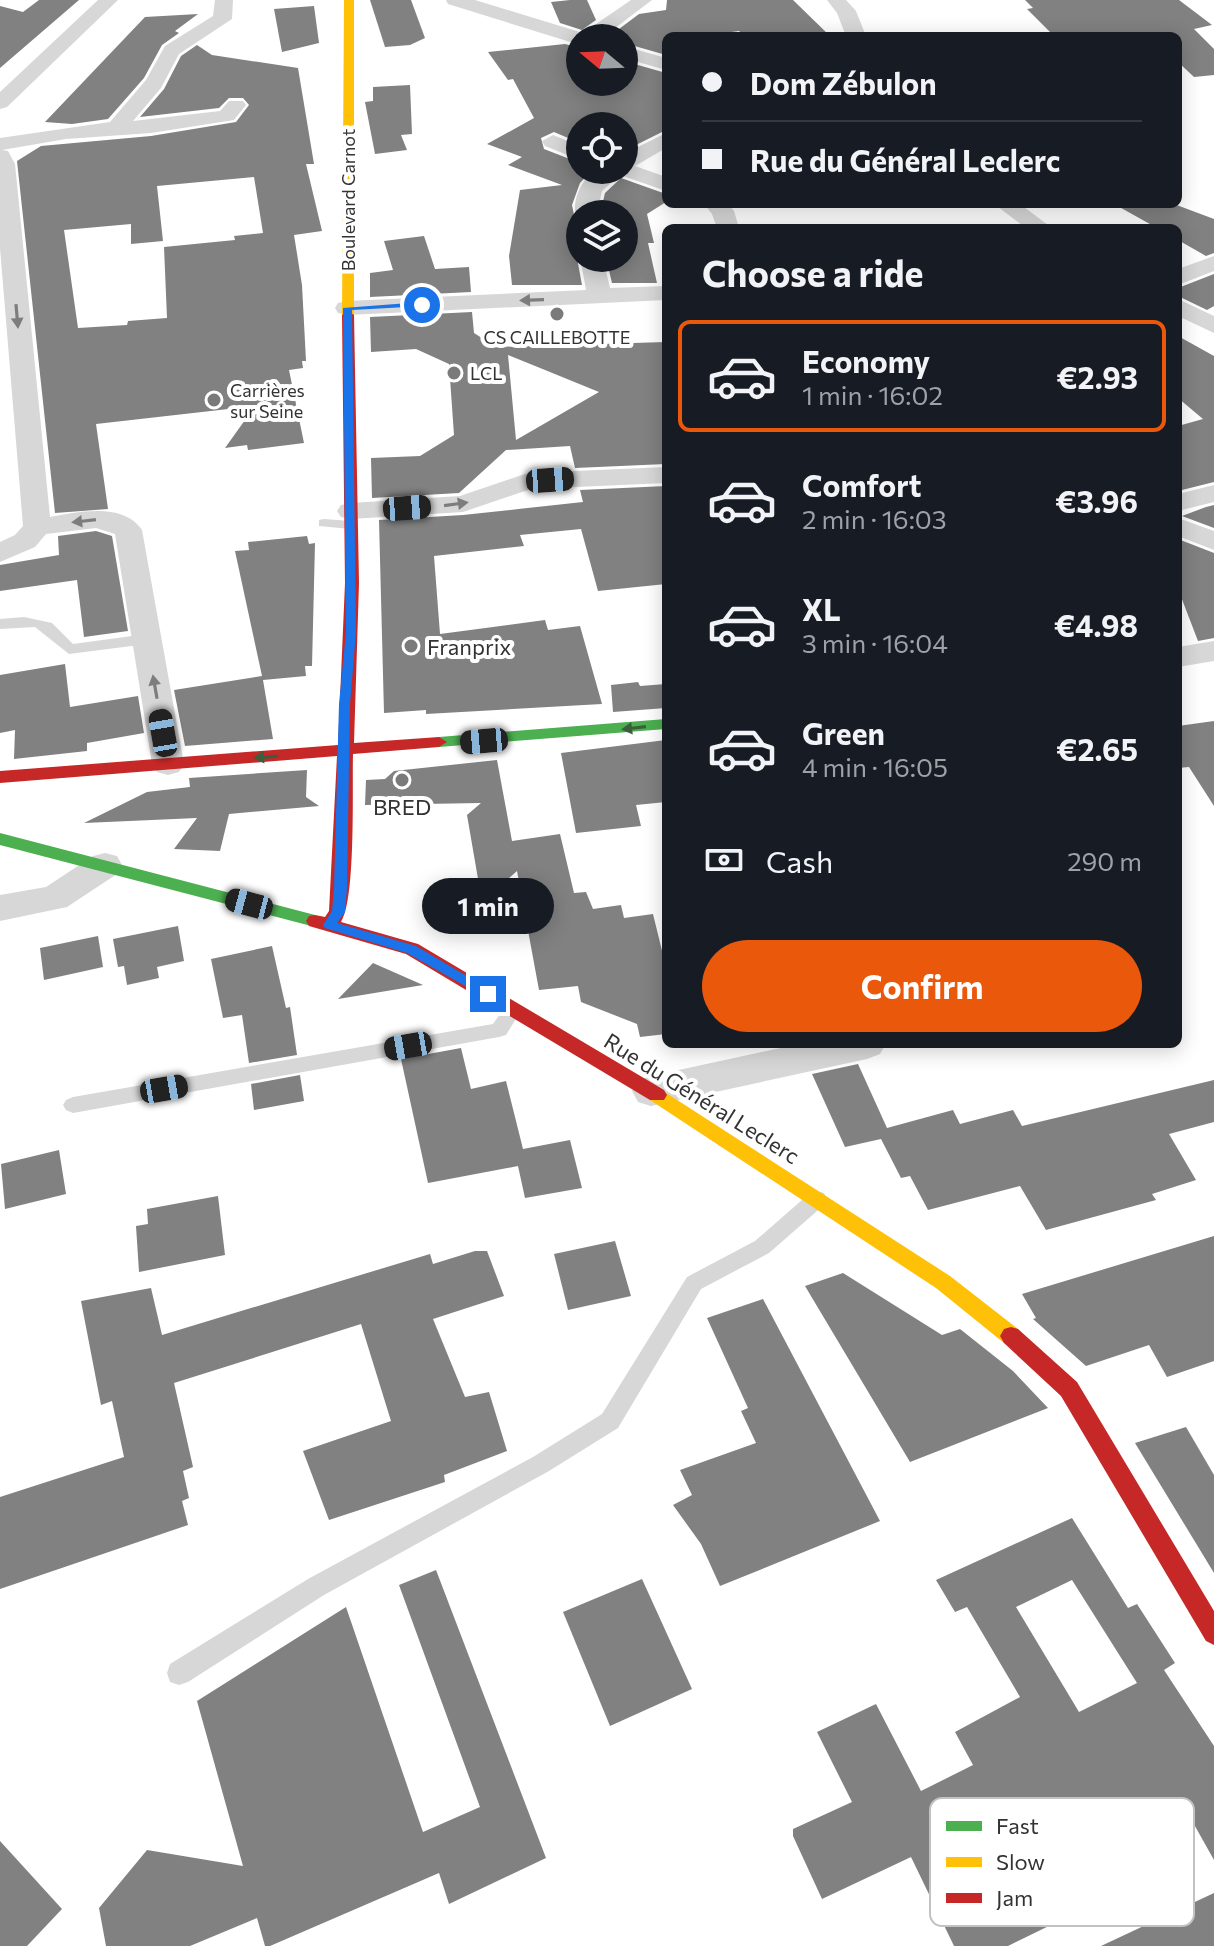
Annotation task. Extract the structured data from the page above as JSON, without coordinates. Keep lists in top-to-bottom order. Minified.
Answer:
{"streets":{"street":["Boulevard Carnot","Rue du Général Leclerc"]},"crossings":[["Boulevard Carnot","Rue du Général Leclerc"]],"places":["CS CAILLEBOTTE","LCL","Carrières sur Seine","Franprix","BRED"],"legend":["Fast","Slow","Jam"],"north":"left","page":{"banner":["Dom Zébulon","Rue du Général Leclerc"],"heading":"Choose a ride","list":[{"name":"Economy","note":"1 min · 16:02","value":"€2.93"},{"name":"Comfort","note":"2 min · 16:03","value":"€3.96"},{"name":"XL","note":"3 min · 16:04","value":"€4.98"},{"name":"Green","note":"4 min · 16:05","value":"€2.65"}],"pay":["Cash","290 m"],"bubble":"1 min","buttons":"Confirm"}}
